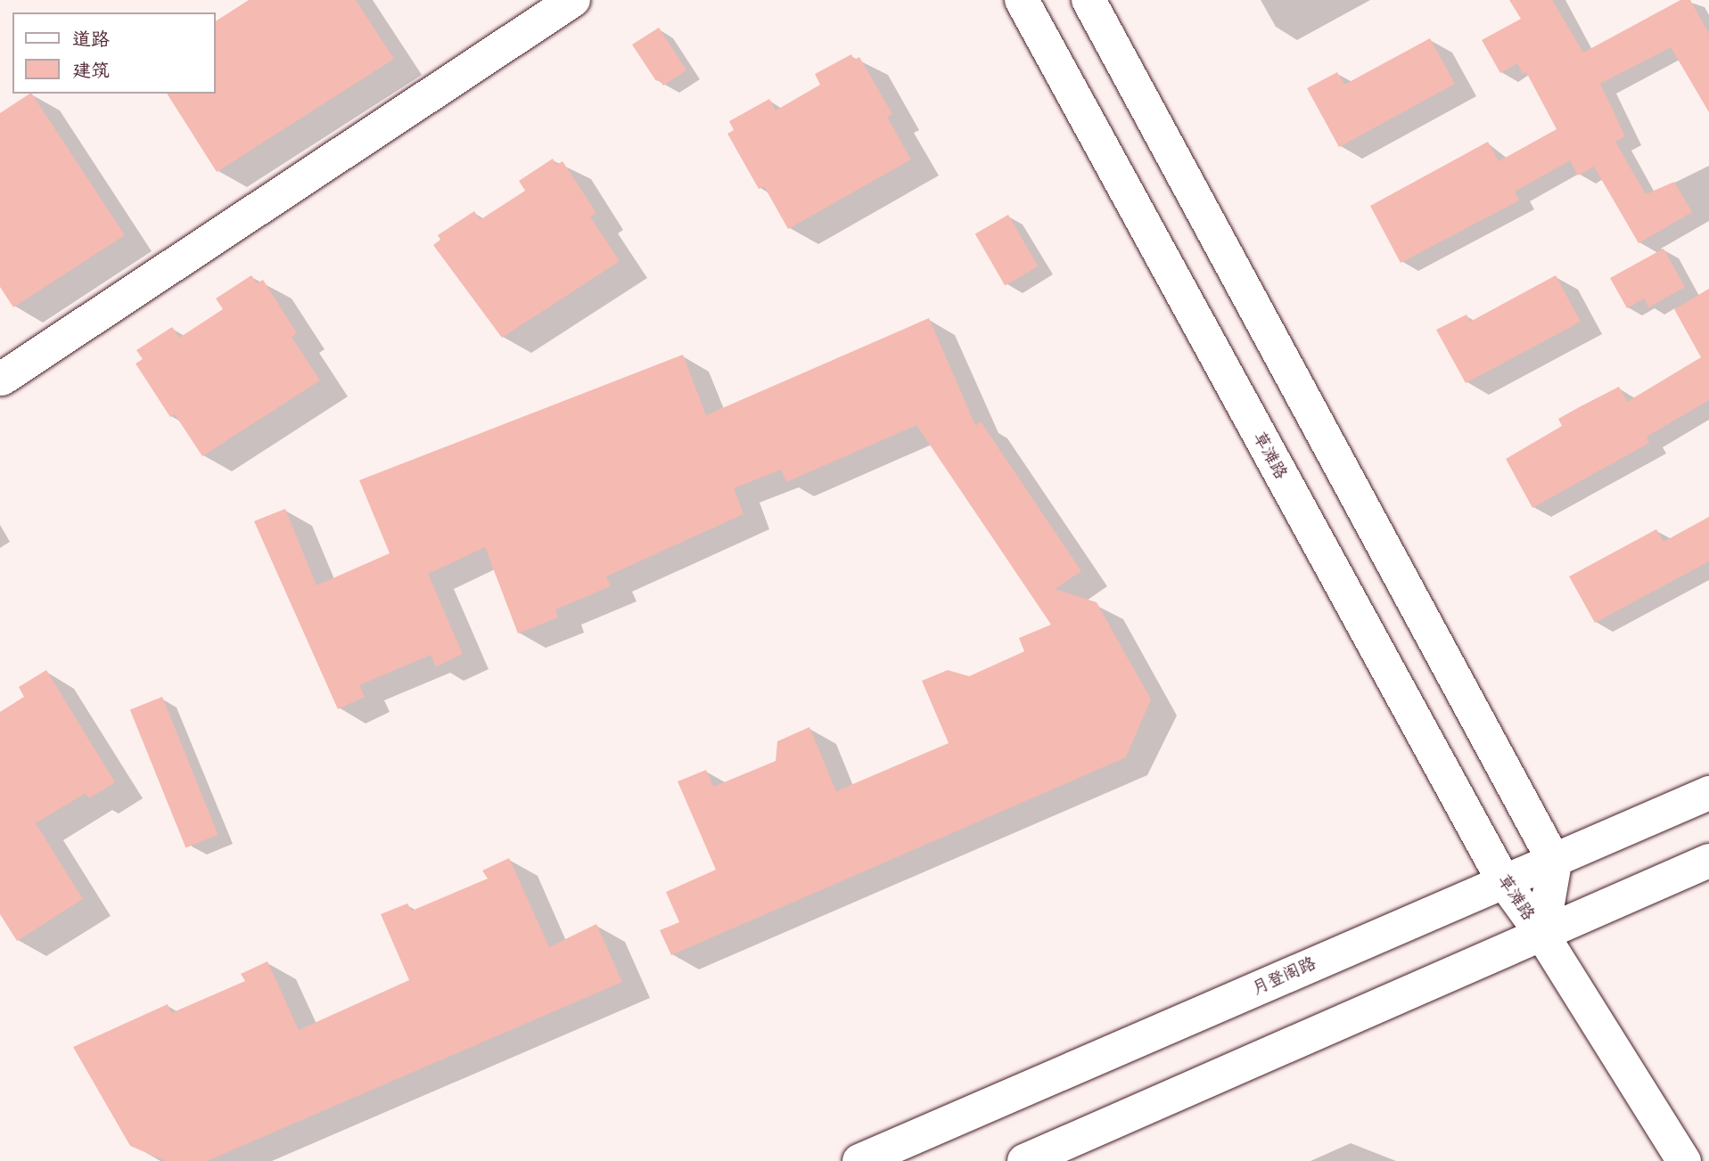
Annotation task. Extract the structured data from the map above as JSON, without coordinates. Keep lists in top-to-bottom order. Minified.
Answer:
{"streets":{"street":["草滩路","月登阁路"]},"crossings":[["草滩路","月登阁路"]],"legend":["道路","建筑"]}
